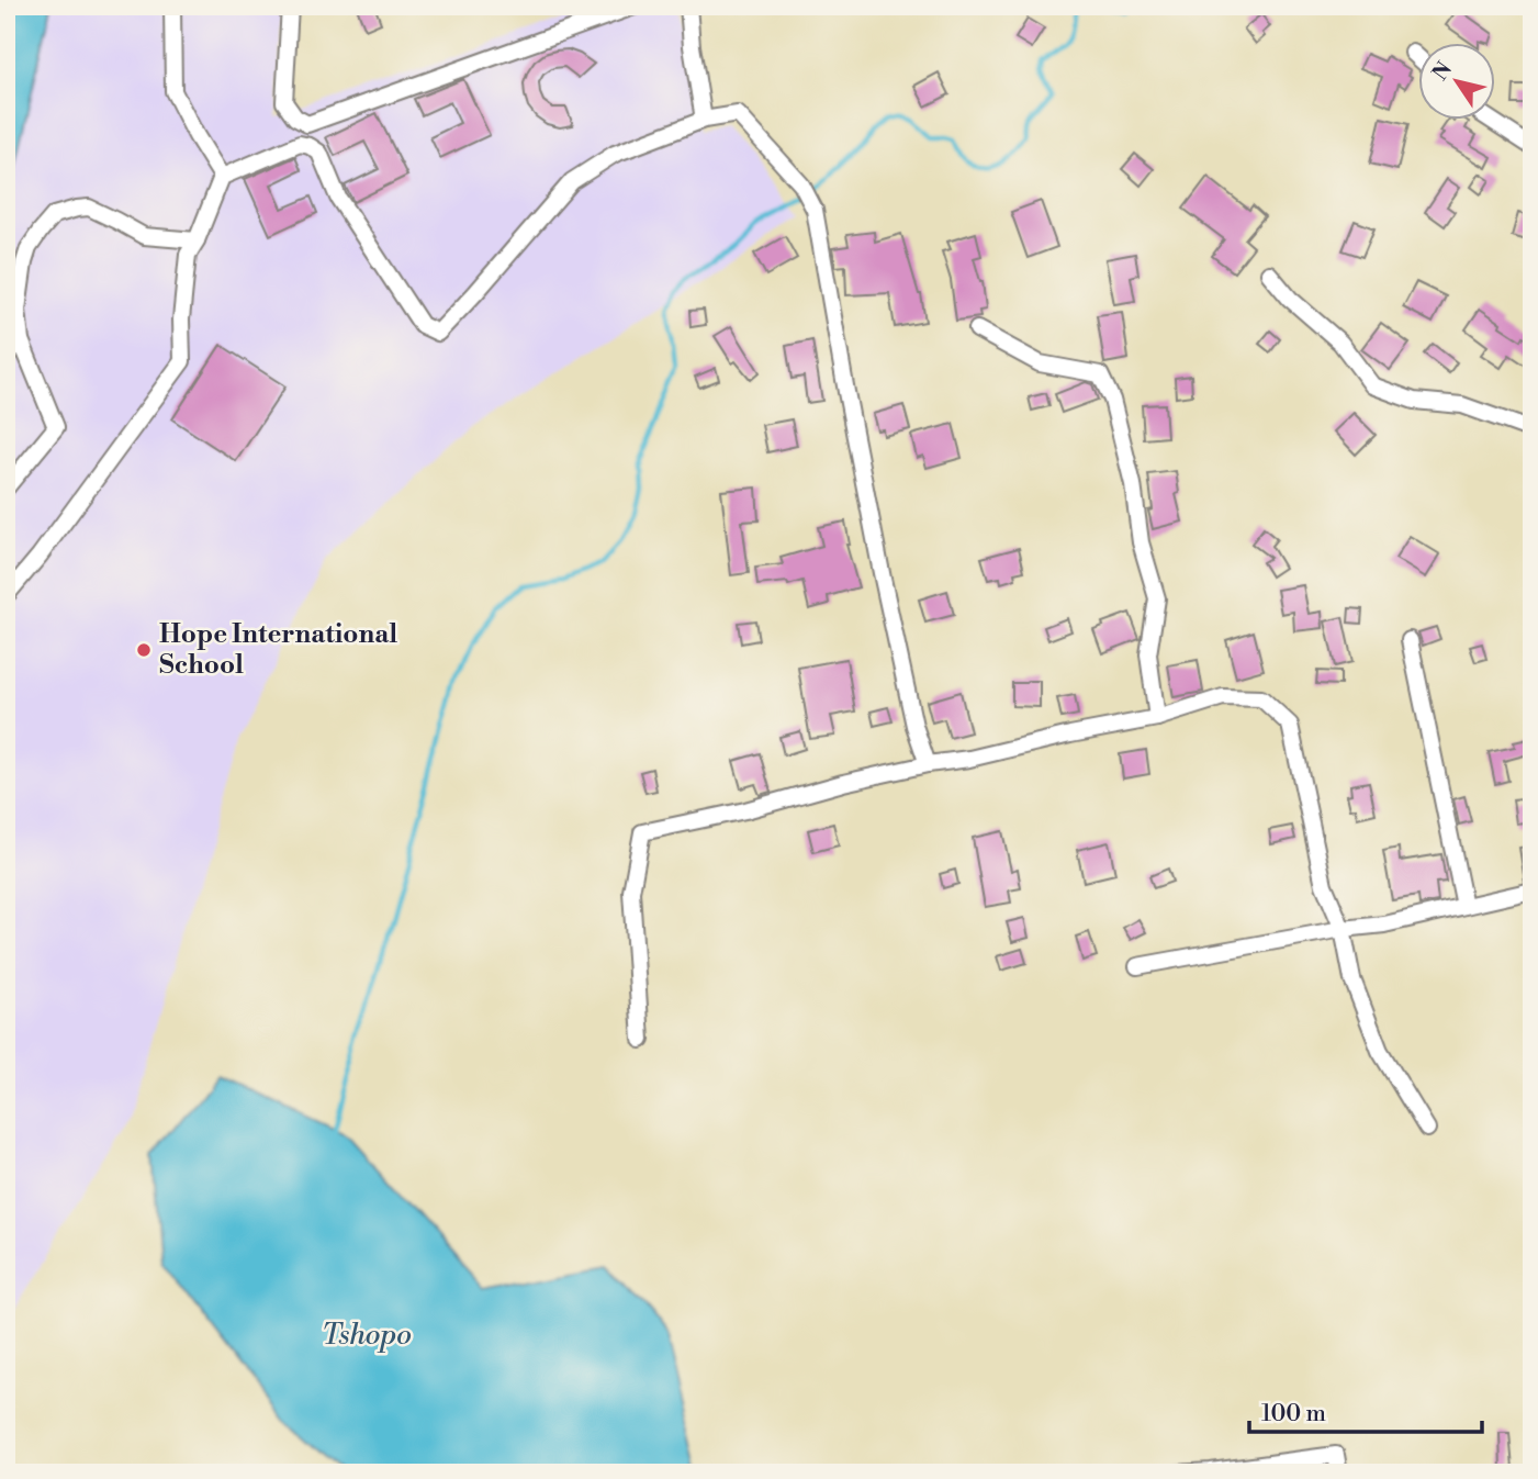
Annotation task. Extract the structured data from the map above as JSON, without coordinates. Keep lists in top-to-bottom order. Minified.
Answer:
{"water":["Tshopo"],"places":["Hope International School"],"scale_bar":"100 m","north":"top left"}
